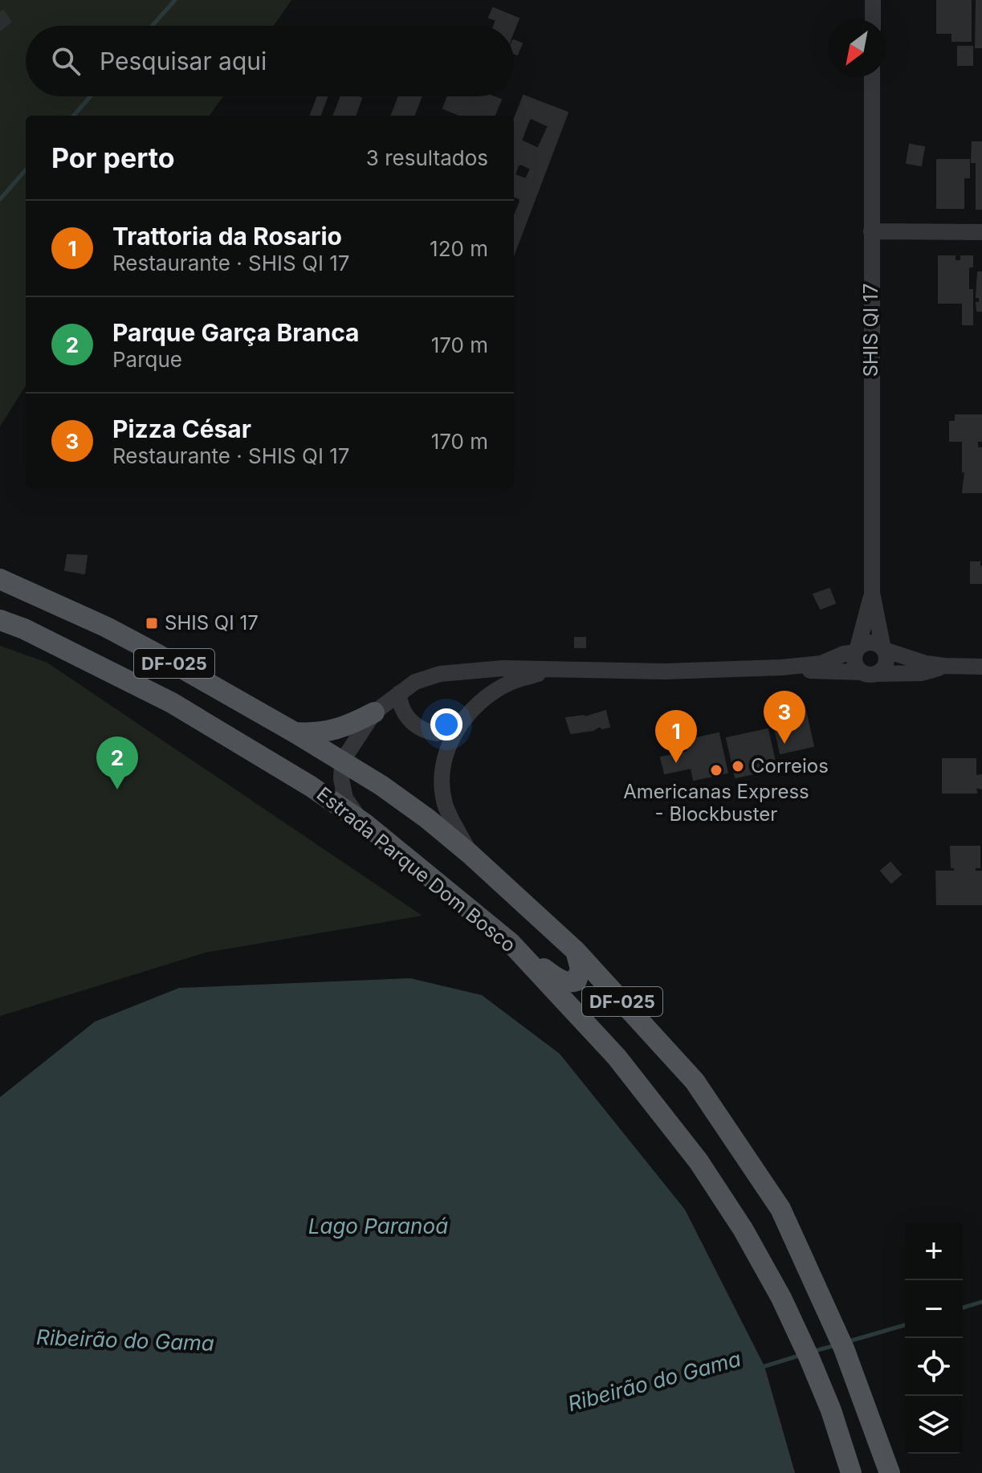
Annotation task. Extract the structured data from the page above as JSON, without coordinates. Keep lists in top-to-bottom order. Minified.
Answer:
{"streets":{"main road":["DF-025","Estrada Parque Dom Bosco"],"street":["SHIS QI 17"]},"water":["Lago Paranoá","Ribeirão do Gama"],"places":{"transit":["SHIS QI 17"],"other":["Correios","Americanas Express - Blockbuster"]},"north":"bottom left","page":{"search":"Pesquisar aqui","heading":["Por perto","3 resultados"],"list":[{"mark":"1","name":"Trattoria da Rosario","note":"Restaurante · SHIS QI 17","value":"120 m"},{"mark":"2","name":"Parque Garça Branca","note":"Parque","value":"170 m"},{"mark":"3","name":"Pizza César","note":"Restaurante · SHIS QI 17","value":"170 m"}],"pins":["3","1","2"],"map_buttons":["+","−"]}}
